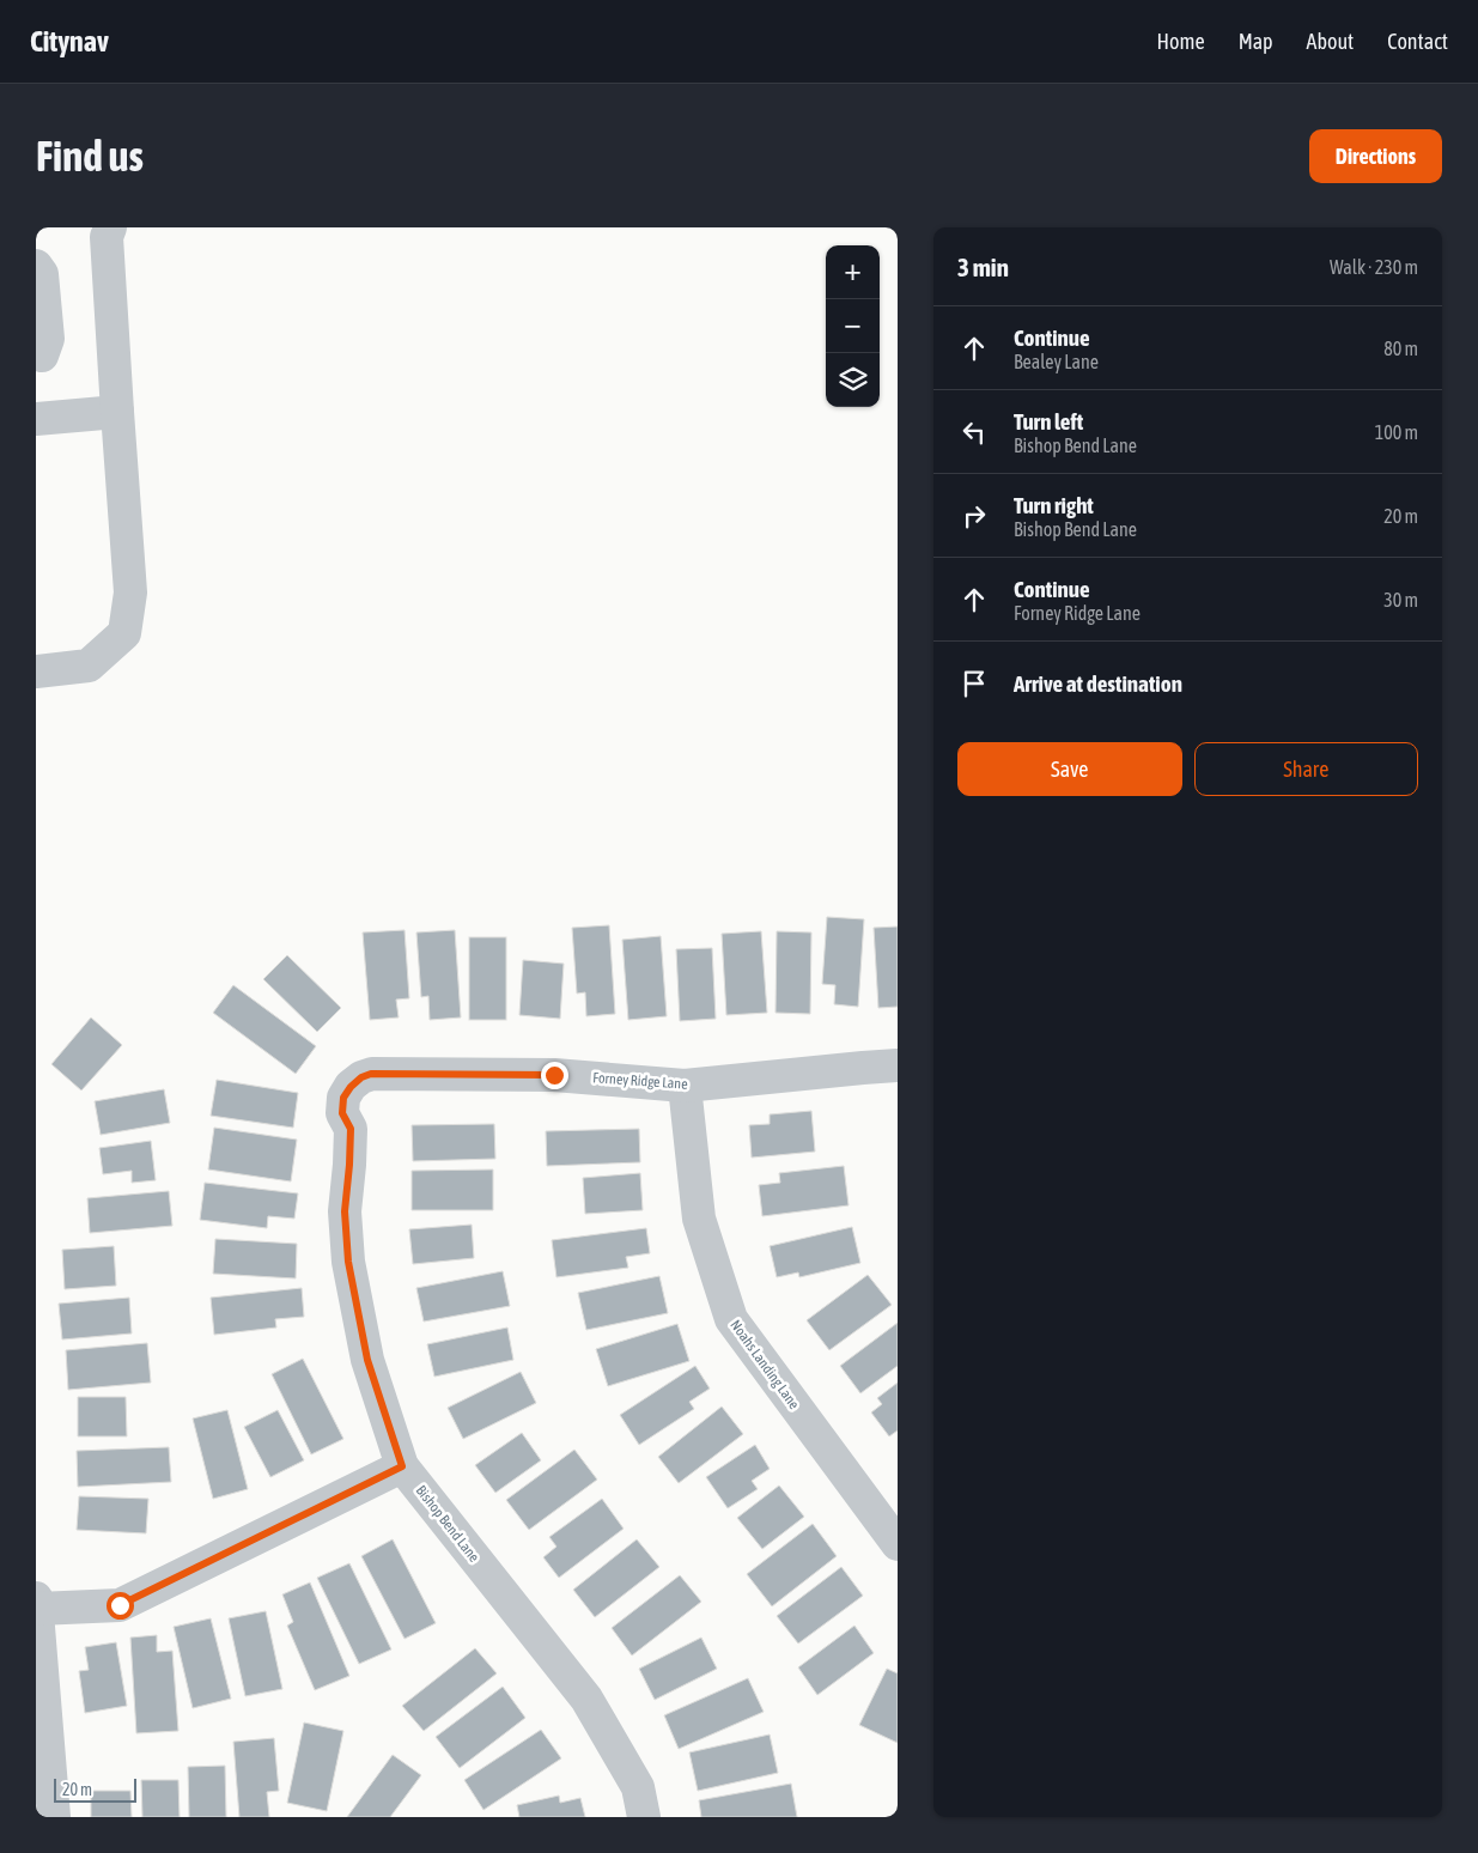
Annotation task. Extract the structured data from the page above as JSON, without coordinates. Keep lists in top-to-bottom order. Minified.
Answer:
{"streets":{"street":["Forney Ridge Lane","Noahs Landing Lane","Bishop Bend Lane"]},"crossings":[["Forney Ridge Lane","Noahs Landing Lane"],["Forney Ridge Lane","Bishop Bend Lane"]],"scale_bar":"20 m","page":{"header":"Citynav","nav":["Home","Map","About","Contact"],"buttons":["Directions",["Save","Share"]],"title":"Find us","heading":["3 min","Walk · 230 m"],"map_buttons":["+","−"],"list":[["Continue","Bealey Lane","80 m"],["Turn left","Bishop Bend Lane","100 m"],["Turn right","Bishop Bend Lane","20 m"],["Continue","Forney Ridge Lane","30 m"],"Arrive at destination"],"scale":"20 m"}}
